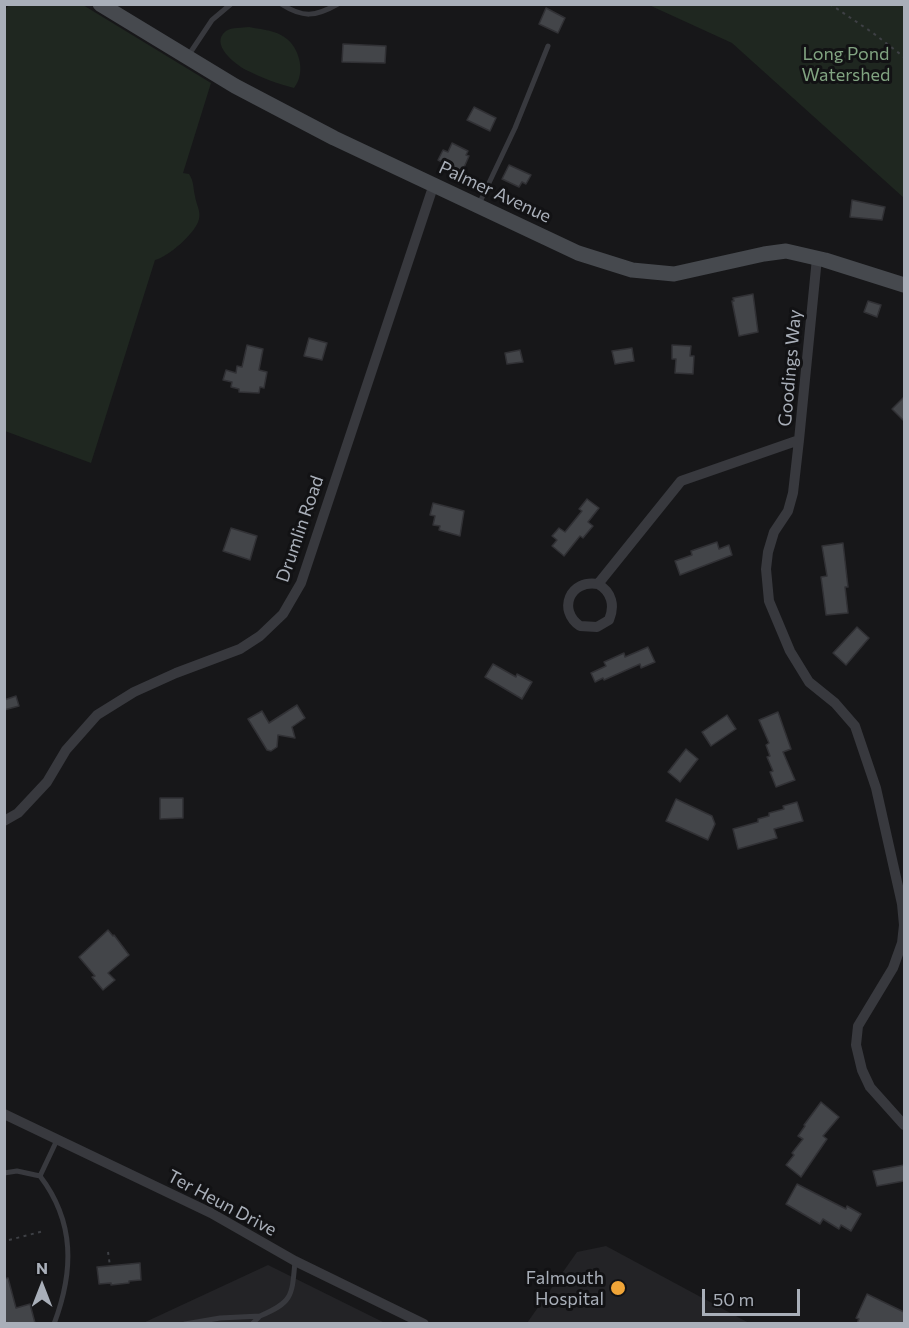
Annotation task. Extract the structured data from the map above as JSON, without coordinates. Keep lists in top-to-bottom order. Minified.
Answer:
{"streets":{"main road":["Palmer Avenue"],"street":["Goodings Way","Drumlin Road","Ter Heun Drive"]},"crossings":[["Palmer Avenue","Goodings Way"],["Palmer Avenue","Drumlin Road"]],"parks":["Long Pond Watershed"],"places":["Falmouth Hospital"],"scale_bar":"50 m","north":"top"}
